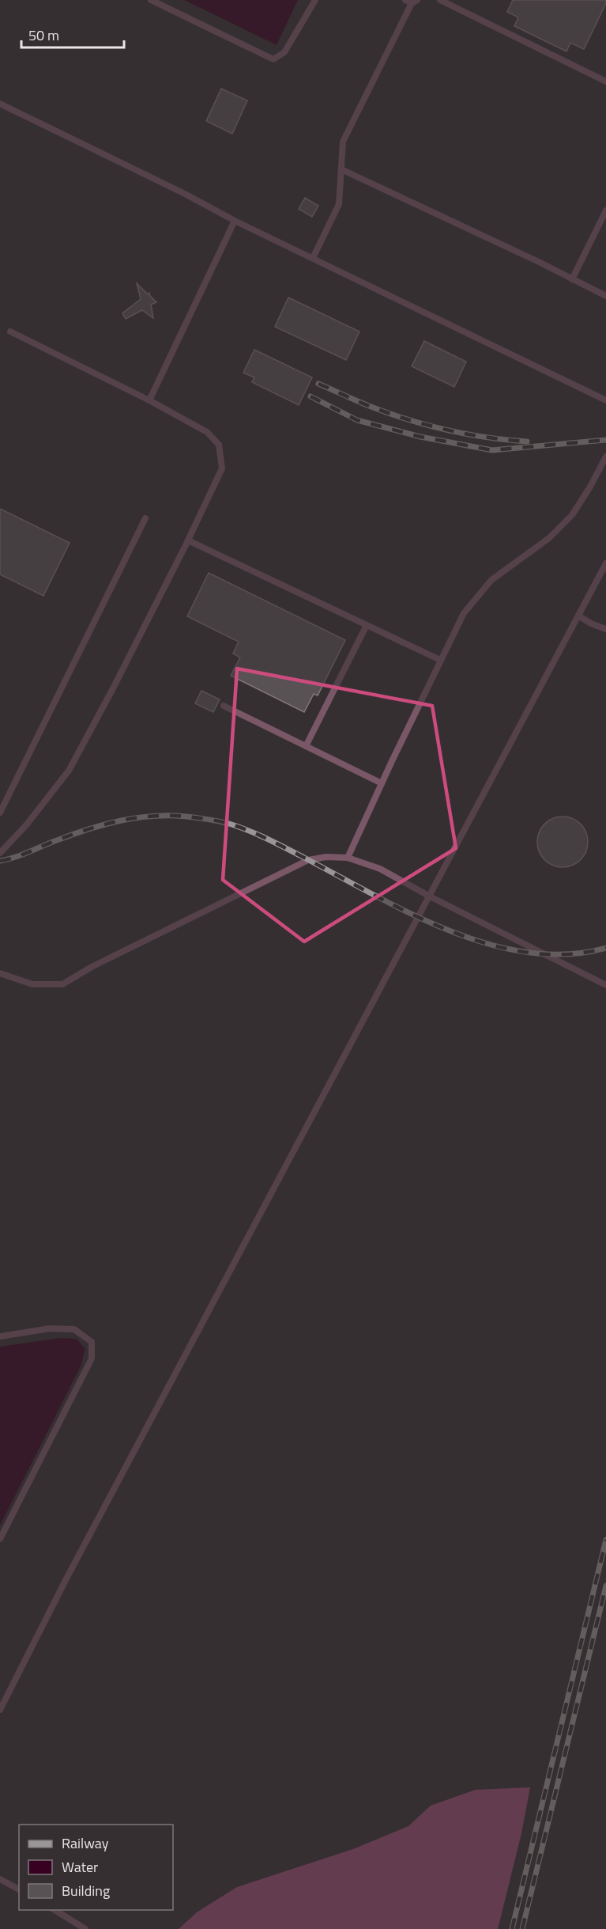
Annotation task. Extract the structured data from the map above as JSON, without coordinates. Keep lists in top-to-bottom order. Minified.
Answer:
{"legend":["Railway","Water","Building"],"scale_bar":"50 m"}
